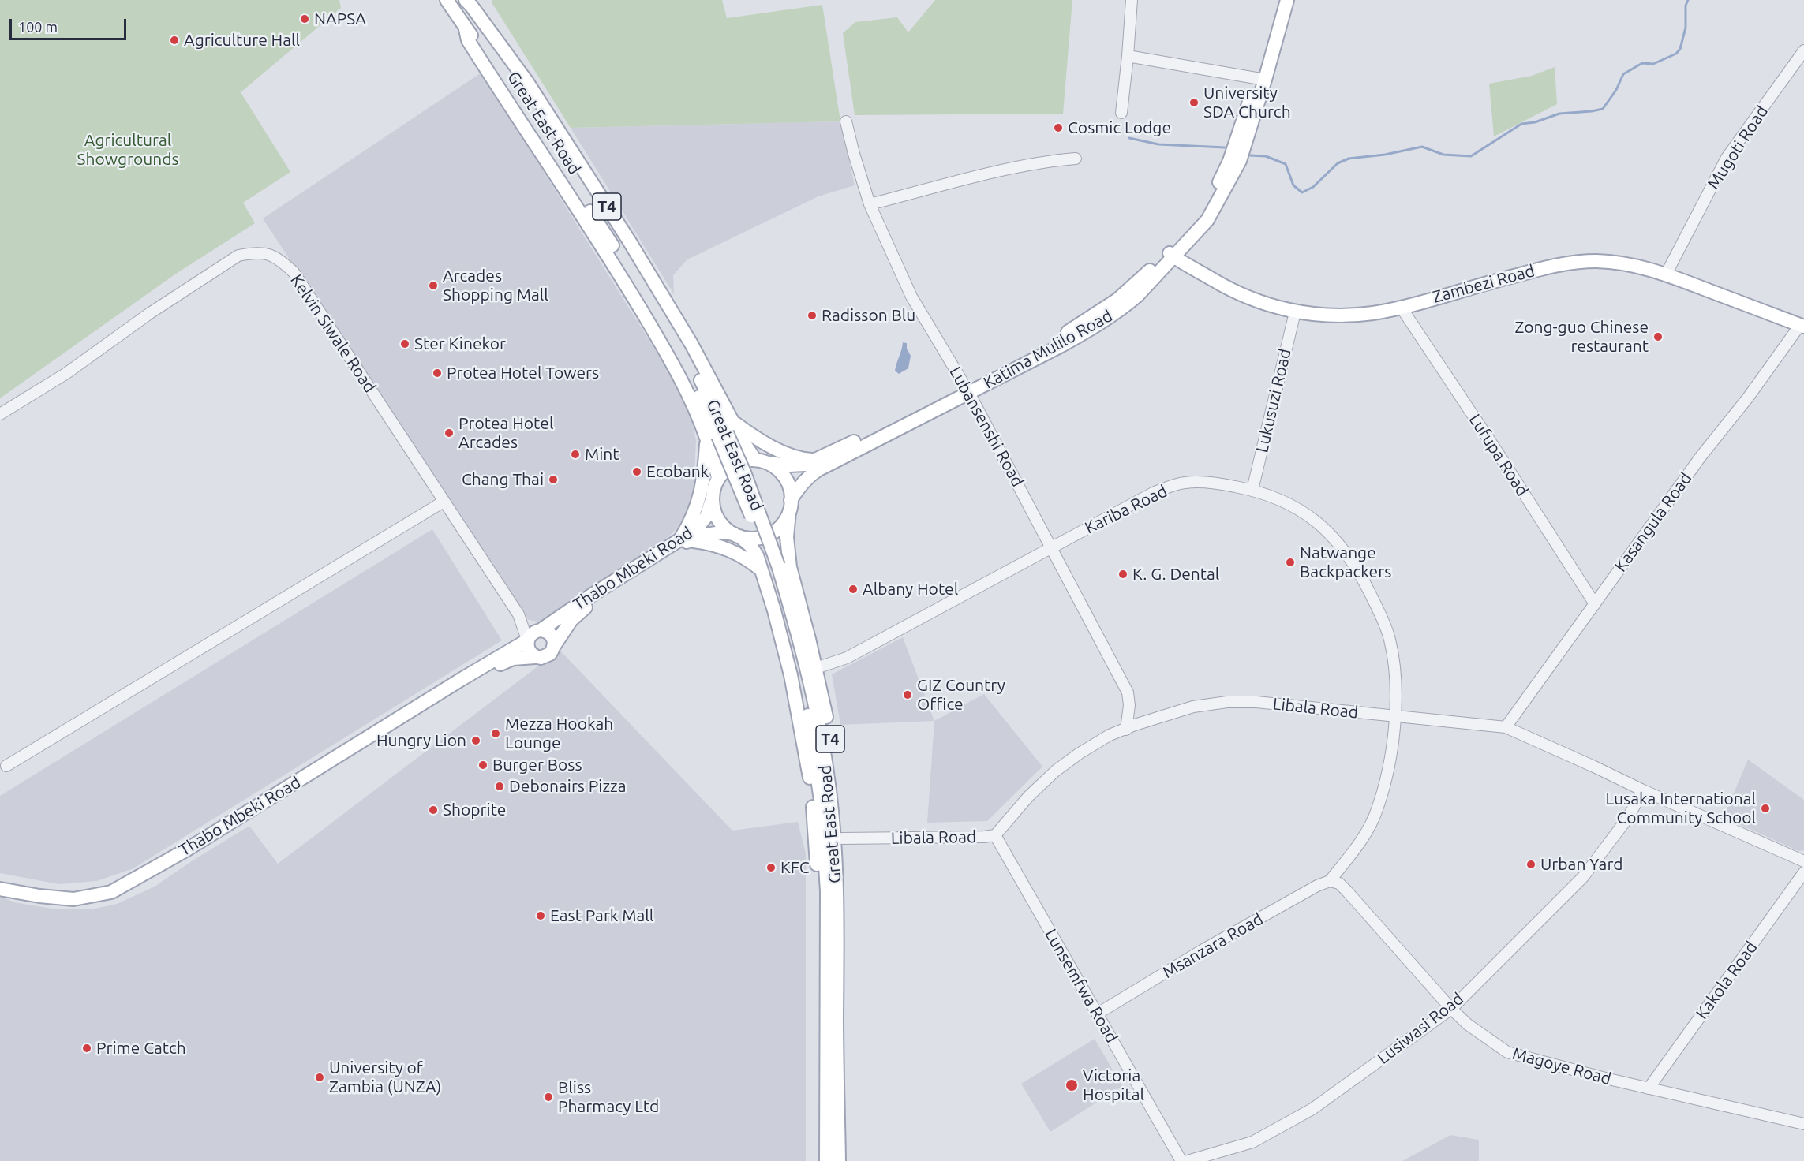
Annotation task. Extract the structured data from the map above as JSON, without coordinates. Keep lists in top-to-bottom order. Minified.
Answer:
{"streets":{"main road":["Great East Road","T4","Zambezi Road","Katima Mulilo Road","Thabo Mbeki Road"],"street":["Mugoti Road","Kelvin Siwale Road","Lukusuzi Road","Lubansenshi Road","Lufupa Road","Kariba Road","Kasangula Road","Libala Road","Msanzara Road","Kakola Road","Lunsemfwa Road","Lusiwasi Road","Magoye Road"]},"crossings":[["Great East Road","Katima Mulilo Road"],["Great East Road","Kariba Road"],["Great East Road","Thabo Mbeki Road"],["Great East Road","Libala Road"],["Mugoti Road","Zambezi Road"],["Zambezi Road","Katima Mulilo Road"],["Zambezi Road","Lukusuzi Road"],["Zambezi Road","Lufupa Road"],["Zambezi Road","Kasangula Road"],["Kelvin Siwale Road","Thabo Mbeki Road"],["Katima Mulilo Road","Lubansenshi Road"],["Katima Mulilo Road","Thabo Mbeki Road"],["Lukusuzi Road","Kariba Road"],["Lubansenshi Road","Kariba Road"],["Lubansenshi Road","Libala Road"],["Lufupa Road","Kasangula Road"],["Kariba Road","Libala Road"],["Kariba Road","Msanzara Road"],["Kariba Road","Magoye Road"],["Kasangula Road","Libala Road"],["Libala Road","Lunsemfwa Road"],["Libala Road","Lusiwasi Road"],["Msanzara Road","Lunsemfwa Road"],["Msanzara Road","Magoye Road"],["Kakola Road","Magoye Road"],["Lusiwasi Road","Magoye Road"]],"parks":["Agricultural Showgrounds"],"places":["NAPSA","Agriculture Hall","University SDA Church","Cosmic Lodge","Arcades Shopping Mall","Radisson Blu","Zong-guo Chinese restaurant","Ster Kinekor","Protea Hotel Towers","Protea Hotel Arcades","Mint","Ecobank","Chang Thai","Natwange Backpackers","K. G. Dental","Albany Hotel","GIZ Country Office","Mezza Hookah Lounge","Hungry Lion","Burger Boss","Debonairs Pizza","Lusaka International Community School","Shoprite","Urban Yard","KFC","East Park Mall","Prime Catch","University of Zambia (UNZA)","Victoria Hospital","Bliss Pharmacy Ltd"],"scale_bar":"100 m"}
